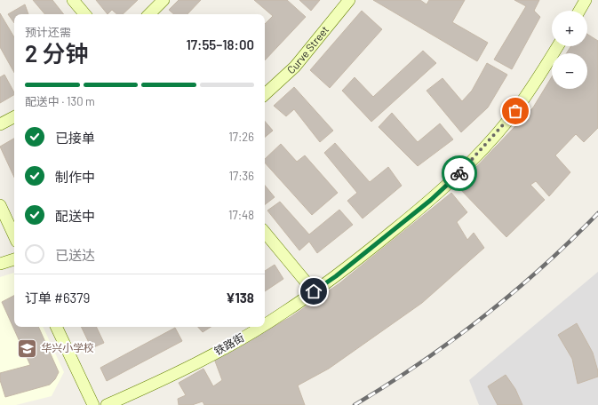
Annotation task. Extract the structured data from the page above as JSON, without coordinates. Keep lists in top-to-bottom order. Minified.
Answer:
{"streets":{"main road":["Curve Street","铁路街"]},"places":{"school or university":["华兴小学校"]},"page":{"map_buttons":["+","−"],"heading":["2 分钟","预计还需","17:55–18:00"],"panel":["订单 #6379","¥138"],"bar":"配送中 · 130 m","list":[["已接单","17:26"],["制作中","17:36"],["配送中","17:48"],"已送达"]}}
